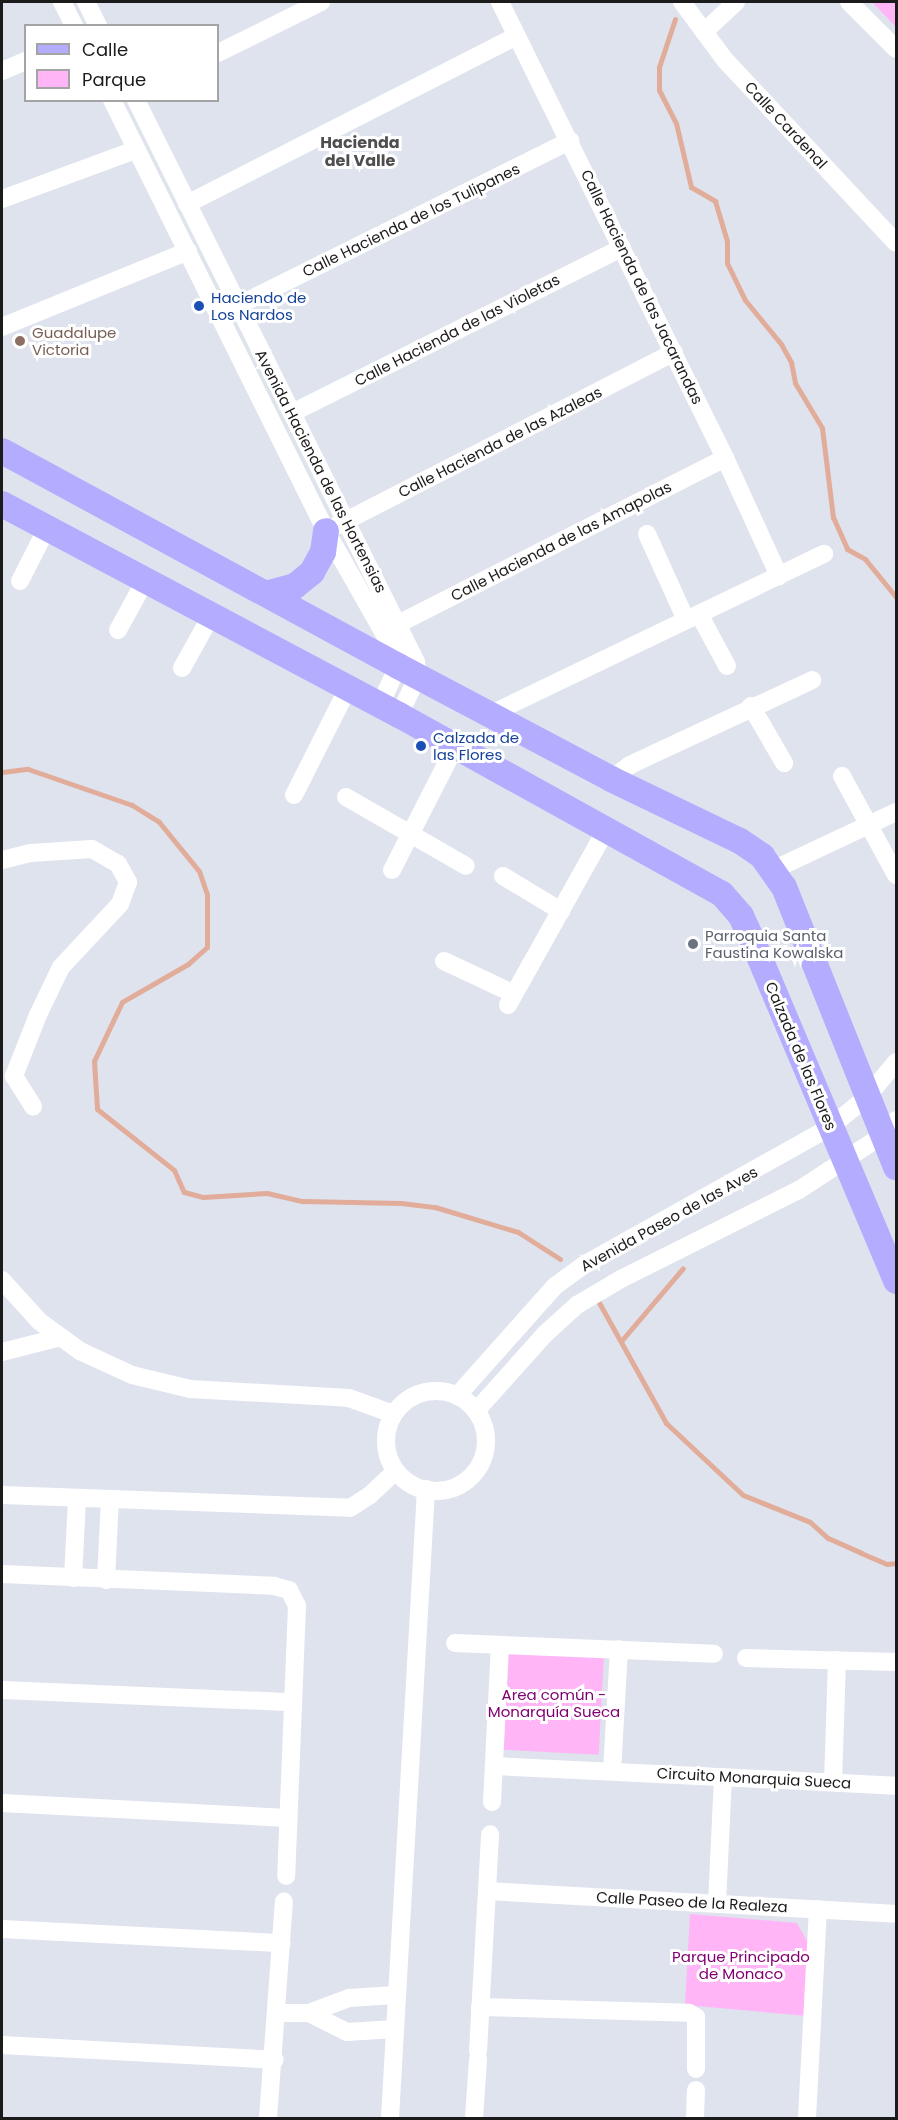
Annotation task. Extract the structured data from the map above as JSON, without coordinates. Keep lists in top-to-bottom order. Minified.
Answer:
{"streets":{"street":["Calle Cardenal","Calle Hacienda de los Tulipanes","Calle Hacienda de las Jacarandas","Calle Hacienda de las Violetas","Calle Hacienda de las Azaleas","Avenida Hacienda de las Hortensias","Calle Hacienda de las Amapolas","Calzada de las Flores","Avenida Paseo de las Aves","Circuito Monarquia Sueca","Calle Paseo de la Realeza"]},"crossings":[["Calle Hacienda de los Tulipanes","Calle Hacienda de las Jacarandas"],["Calle Hacienda de los Tulipanes","Avenida Hacienda de las Hortensias"],["Calle Hacienda de las Jacarandas","Calle Hacienda de las Violetas"],["Calle Hacienda de las Jacarandas","Calle Hacienda de las Azaleas"],["Calle Hacienda de las Jacarandas","Calle Hacienda de las Amapolas"],["Calle Hacienda de las Violetas","Avenida Hacienda de las Hortensias"],["Calle Hacienda de las Azaleas","Avenida Hacienda de las Hortensias"],["Avenida Hacienda de las Hortensias","Calle Hacienda de las Amapolas"],["Calzada de las Flores","Avenida Paseo de las Aves"]],"districts":["Hacienda del Valle"],"parks":["Area común - Monarquía Sueca","Parque Principado de Monaco"],"places":["Haciendo de Los Nardos","Guadalupe Victoria","Calzada de las Flores","Parroquia Santa Faustina Kowalska"],"legend":["Calle","Parque"]}
